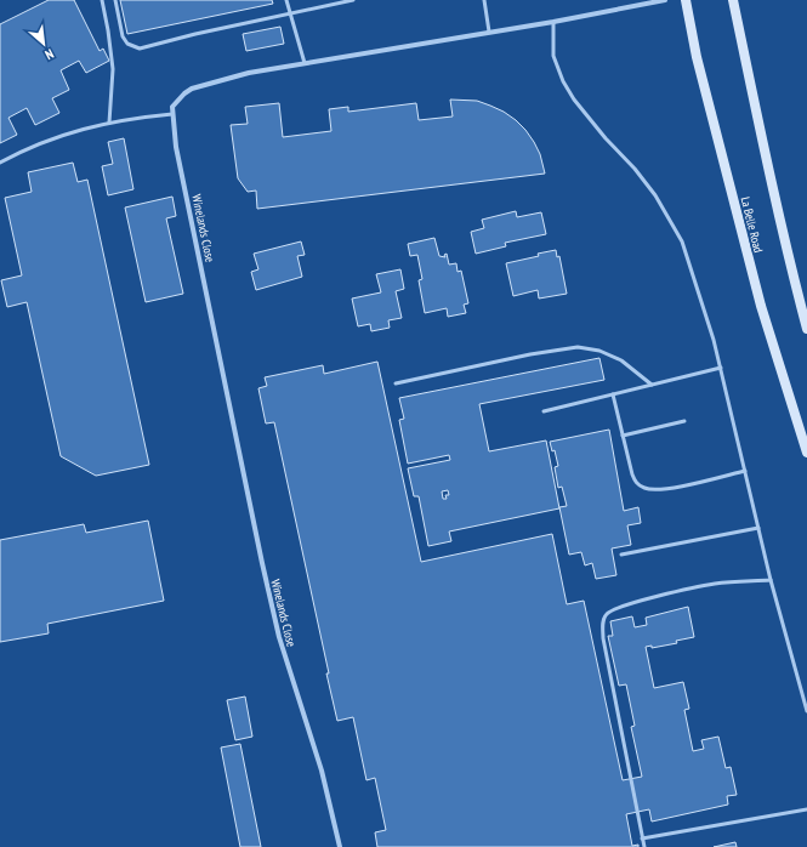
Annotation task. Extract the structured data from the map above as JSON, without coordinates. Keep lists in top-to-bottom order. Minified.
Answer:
{"streets":{"main road":["La Belle Road"],"street":["Winelands Close"]},"north":"bottom right"}
